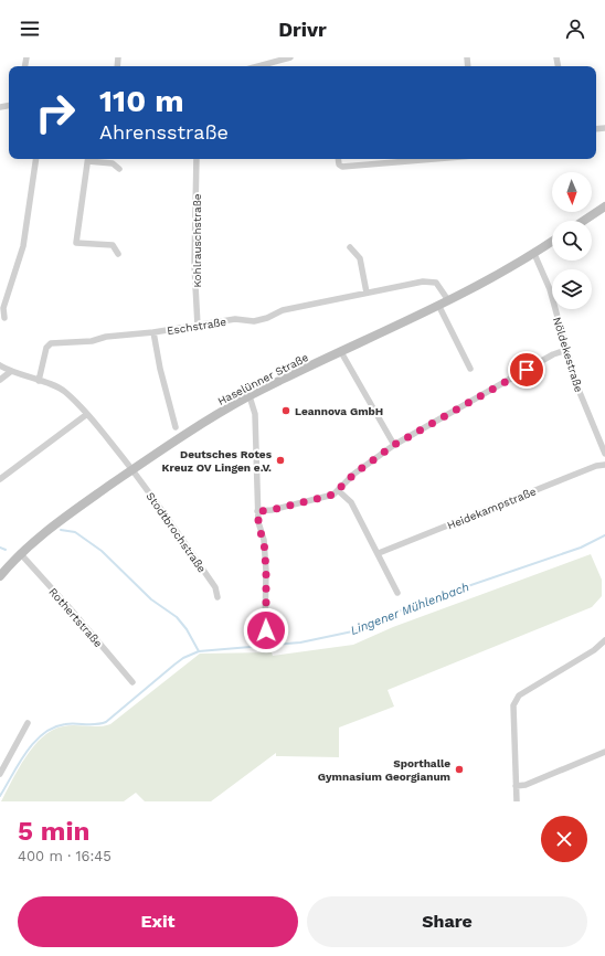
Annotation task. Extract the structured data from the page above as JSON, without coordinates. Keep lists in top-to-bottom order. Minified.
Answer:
{"streets":{"street":["Kohlrauschstraße","Eschstraße","Nöldekestraße","Haselünner Straße","Heidekampstraße","Stodtbrochstraße","Rothertstraße"]},"crossings":[["Kohlrauschstraße","Eschstraße"],["Eschstraße","Haselünner Straße"],["Eschstraße","Stodtbrochstraße"],["Nöldekestraße","Haselünner Straße"],["Haselünner Straße","Stodtbrochstraße"],["Haselünner Straße","Rothertstraße"]],"water":["Lingener Mühlenbach"],"places":["Leannova GmbH","Deutsches Rotes Kreuz OV Lingen e.V.","Sporthalle Gymnasium Georgianum"],"north":"bottom","page":{"header":"Drivr","turn":["110 m","Ahrensstraße"],"heading":["5 min","400 m · 16:45"],"buttons":["Exit","Share"]}}
